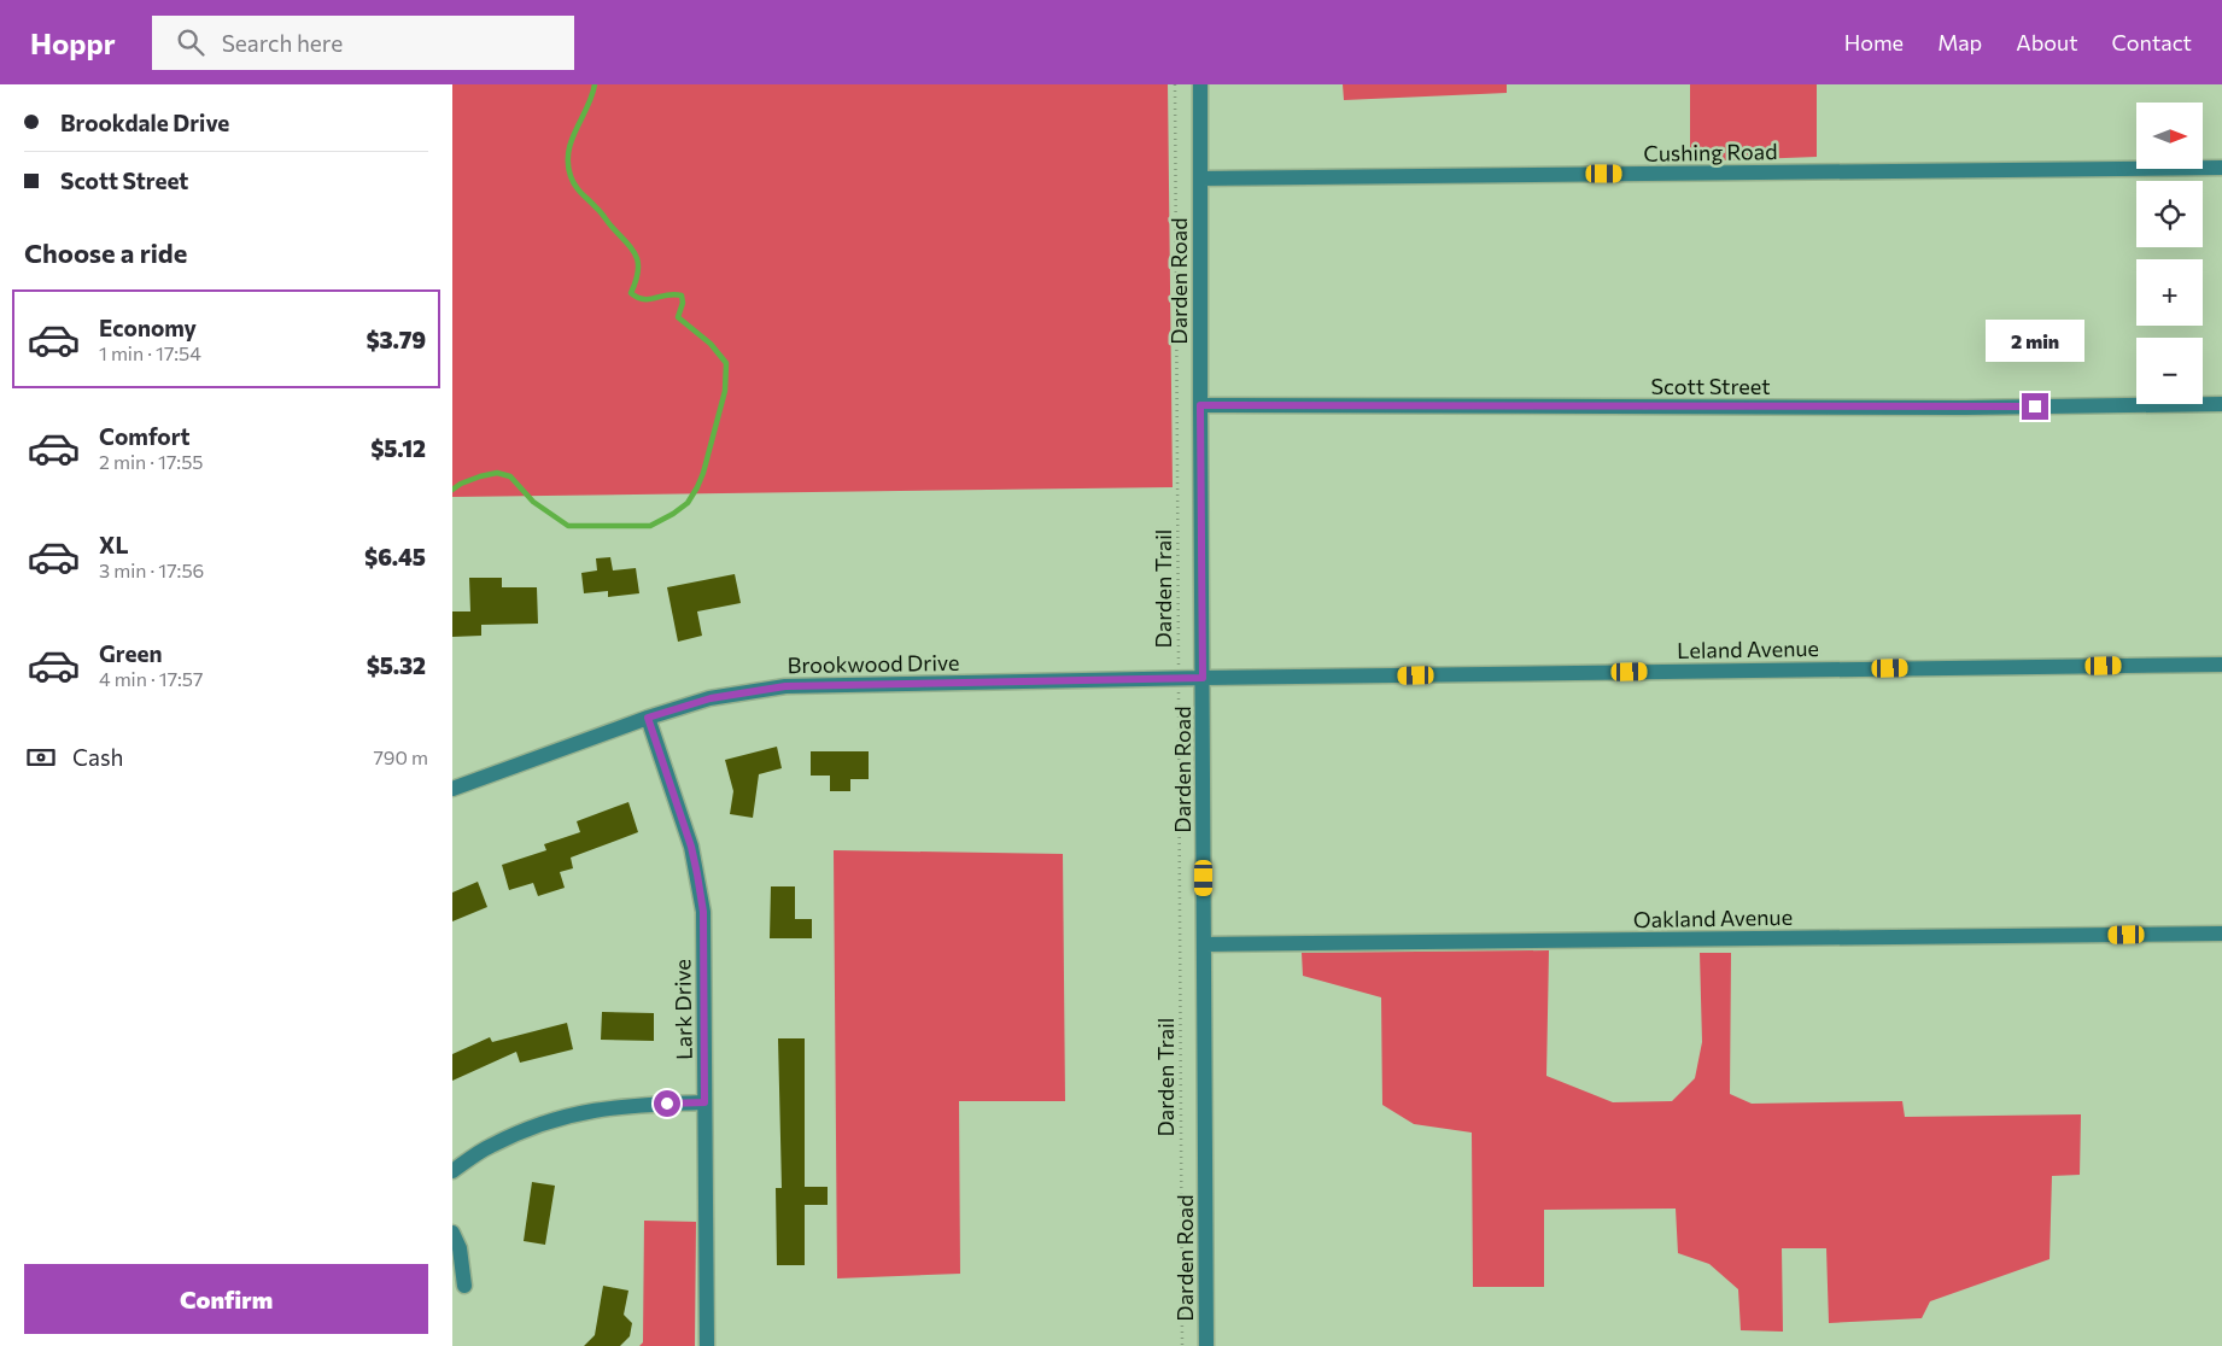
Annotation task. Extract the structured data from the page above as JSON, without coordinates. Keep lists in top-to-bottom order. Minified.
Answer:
{"streets":{"street":["Cushing Road","Darden Road","Scott Street","Leland Avenue","Brookwood Drive","Oakland Avenue","Lark Drive"],"path":["Darden Trail"]},"crossings":[["Cushing Road","Darden Road"],["Darden Road","Scott Street"],["Darden Road","Leland Avenue"],["Darden Road","Brookwood Drive"],["Darden Road","Oakland Avenue"],["Darden Trail","Brookwood Drive"],["Leland Avenue","Brookwood Drive"],["Brookwood Drive","Lark Drive"]],"north":"right","page":{"header":"Hoppr","search":"Search here","nav":["Home","Map","About","Contact"],"banner":["Brookdale Drive","Scott Street"],"map_buttons":["+","−"],"heading":"Choose a ride","list":[{"name":"Economy","note":"1 min · 17:54","value":"$3.79"},{"name":"Comfort","note":"2 min · 17:55","value":"$5.12"},{"name":"XL","note":"3 min · 17:56","value":"$6.45"},{"name":"Green","note":"4 min · 17:57","value":"$5.32"}],"bubble":"2 min","pay":["Cash","790 m"],"buttons":"Confirm"}}
